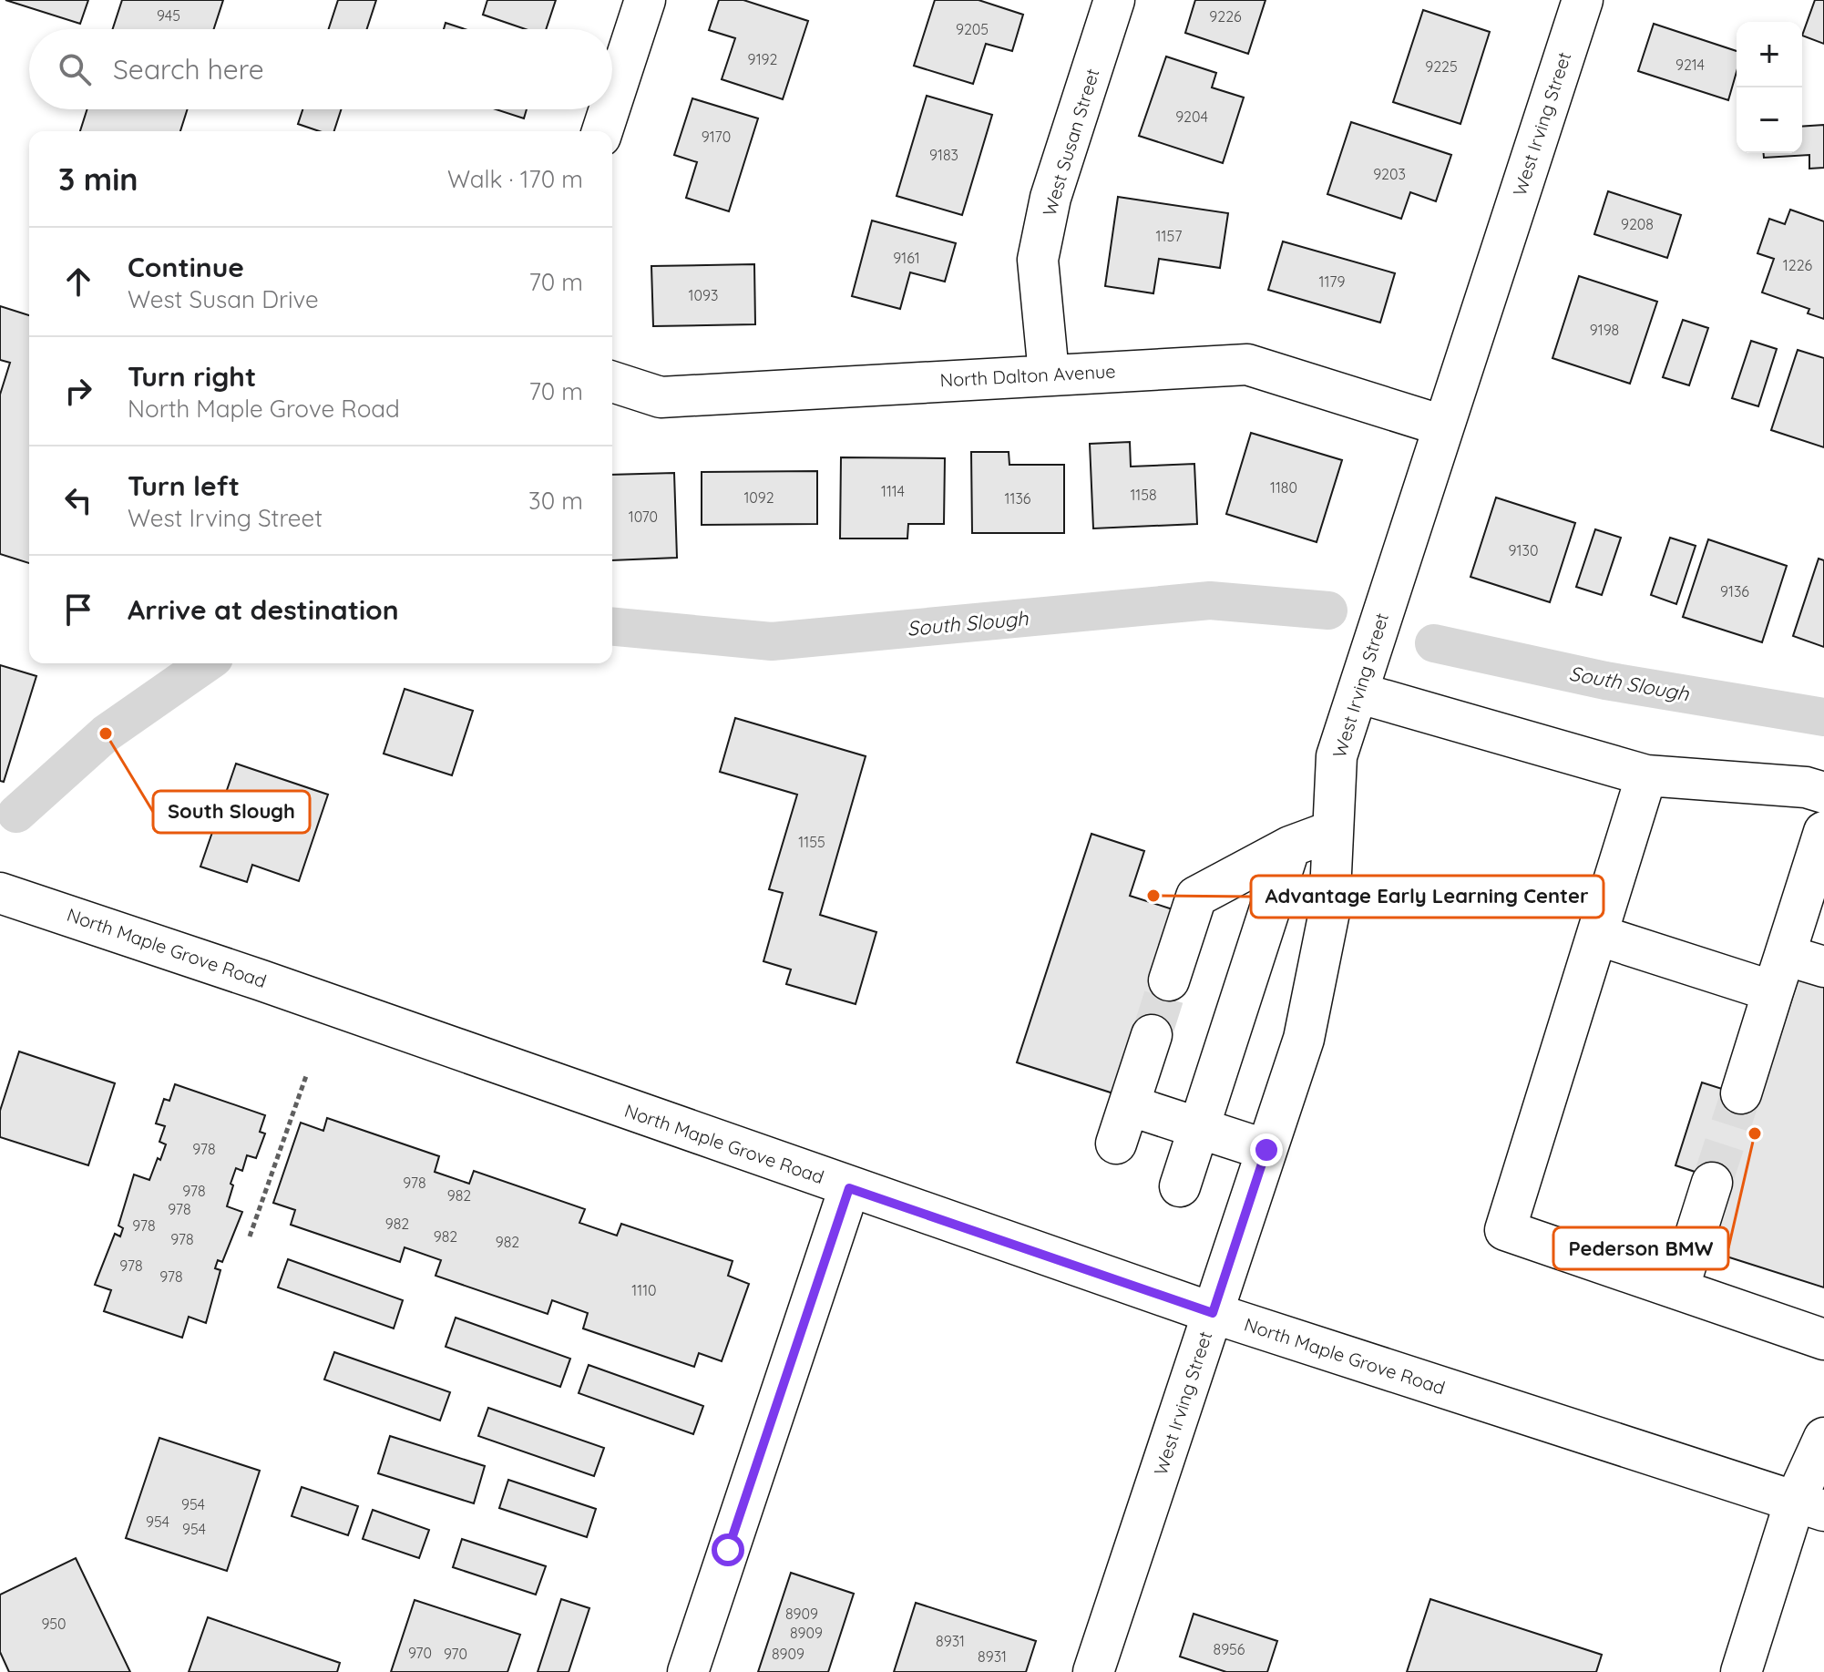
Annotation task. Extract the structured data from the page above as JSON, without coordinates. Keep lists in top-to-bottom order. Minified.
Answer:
{"streets":{"street":["West Irving Street","West Susan Street","North Dalton Avenue","North Maple Grove Road"]},"crossings":[["West Irving Street","North Dalton Avenue"],["West Irving Street","North Maple Grove Road"],["West Susan Street","North Dalton Avenue"]],"water":["South Slough"],"places":["South Slough","Advantage Early Learning Center","Pederson BMW"],"house_numbers":["945","9226","9205","9192","9214","9225","9204","9170","9183","9203","9208","1157","9161","1226","1179","1093","9198","1180","1114","1158","1092","1136","1070","9130","9136","1155","978","978","978","982","978","982","978","982","978","982","978","978","1110","954","954","954","8909","950","8909","8931","8956","970","970","8909","8931"],"page":{"map_buttons":["+","−"],"search":"Search here","heading":["3 min","Walk · 170 m"],"list":[["Continue","West Susan Drive","70 m"],["Turn right","North Maple Grove Road","70 m"],["Turn left","West Irving Street","30 m"],"Arrive at destination"]}}
